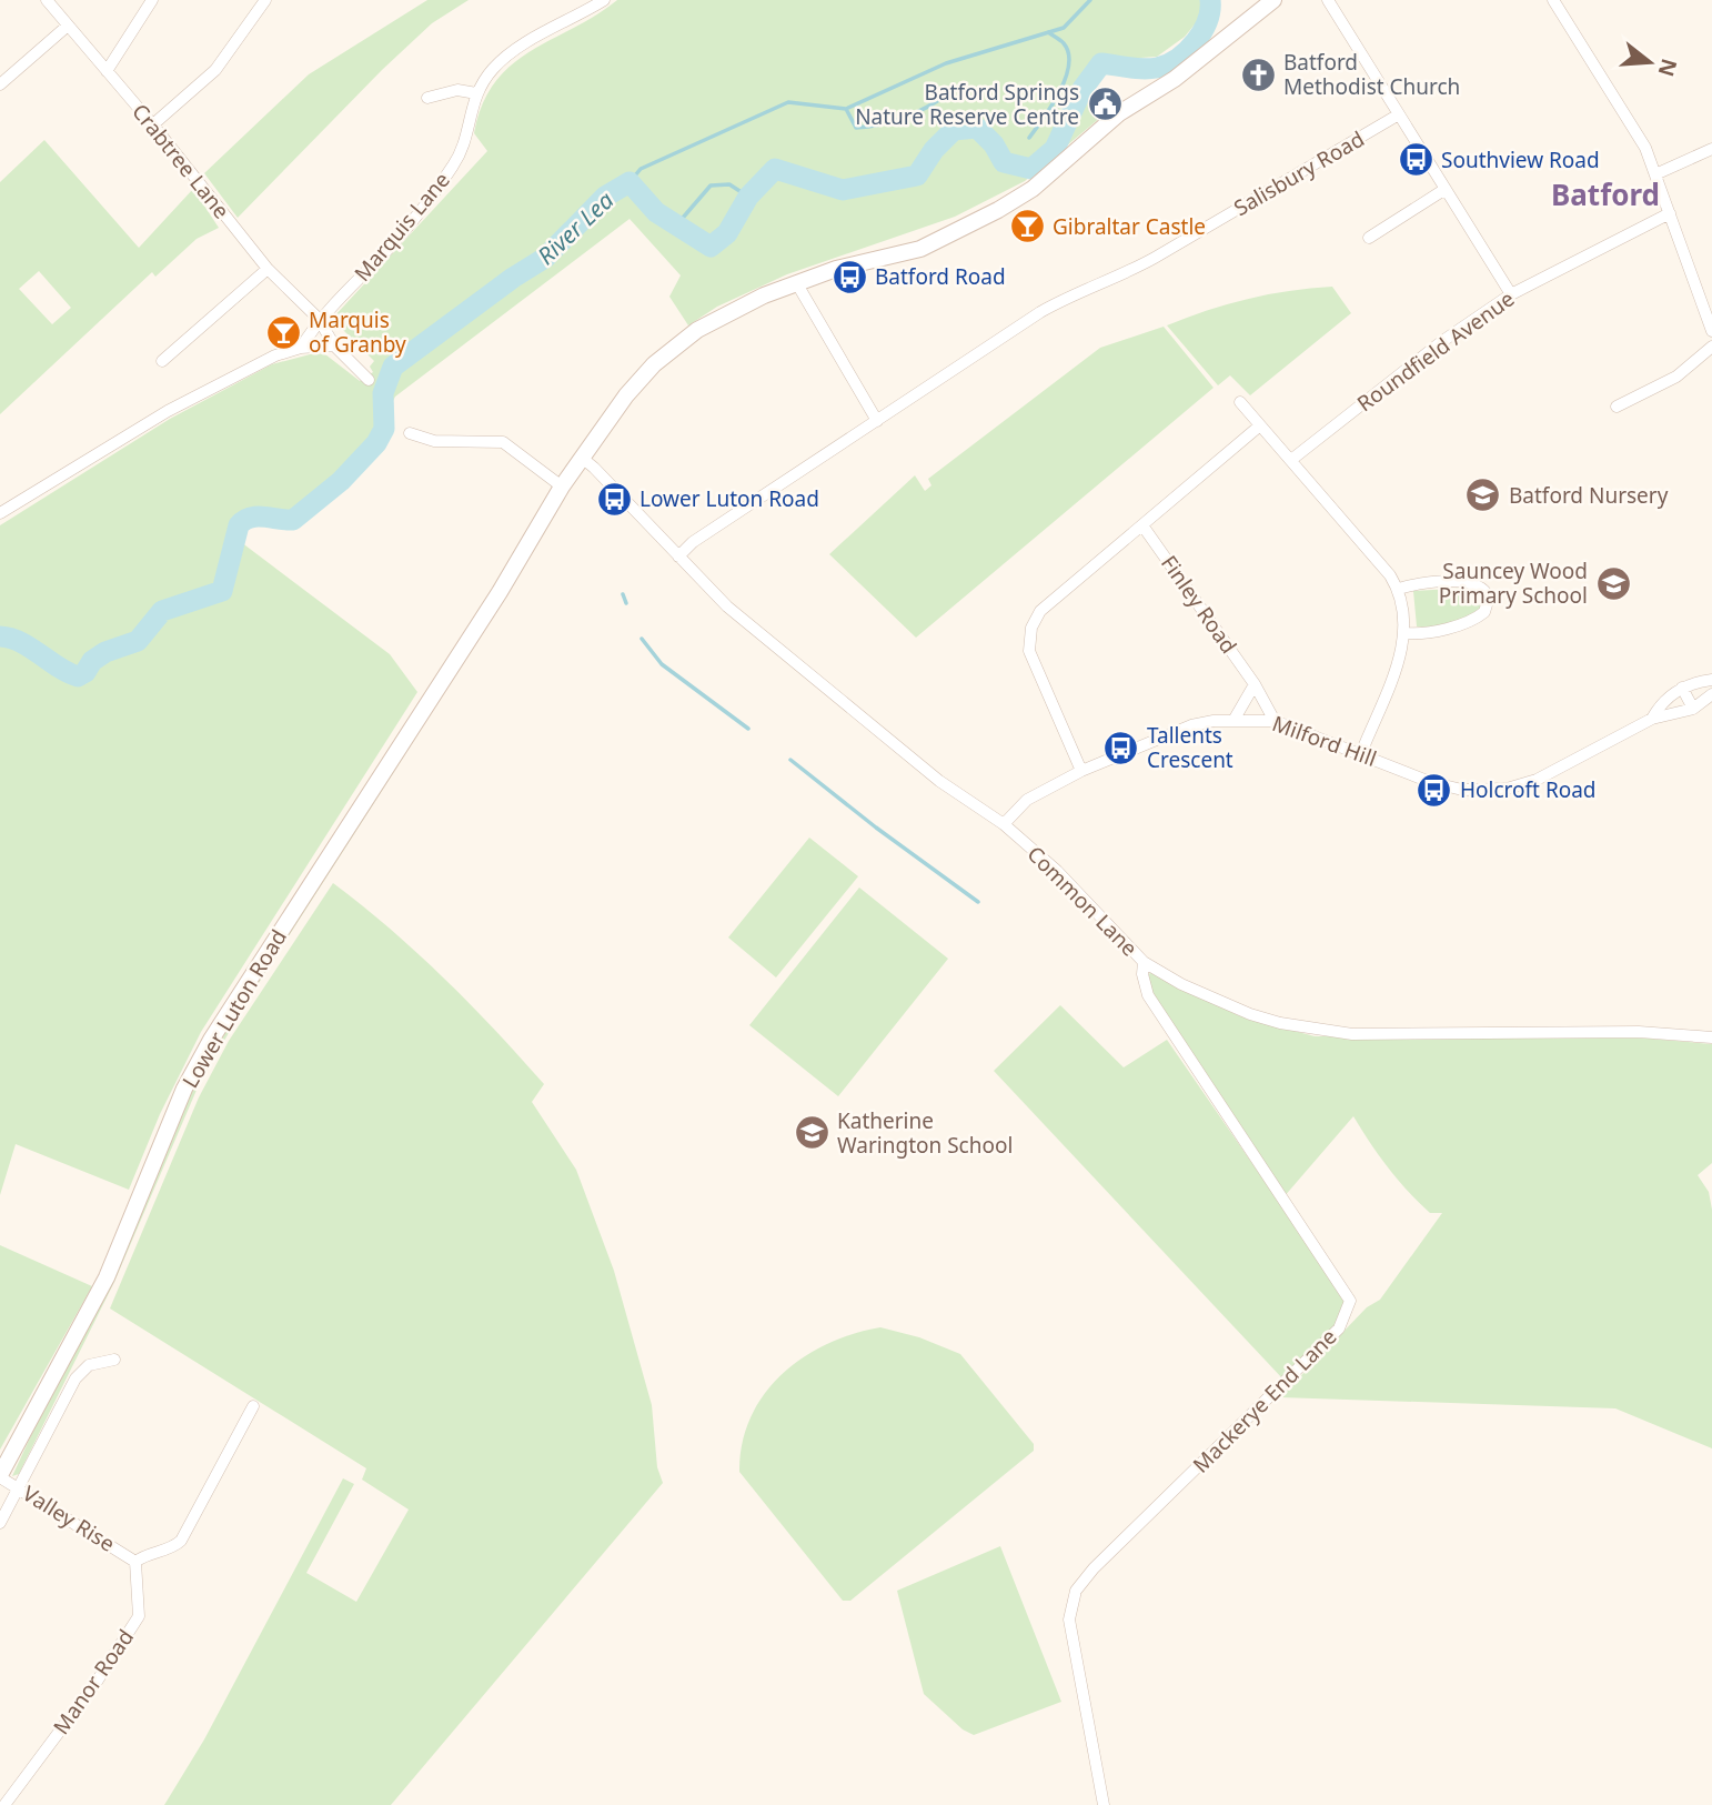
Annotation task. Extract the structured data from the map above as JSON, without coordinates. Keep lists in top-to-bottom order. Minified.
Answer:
{"streets":{"main road":["Lower Luton Road"],"street":["Crabtree Lane","Salisbury Road","Marquis Lane","Roundfield Avenue","Finley Road","Milford Hill","Common Lane","Mackerye End Lane","Valley Rise","Manor Road"]},"crossings":[["Crabtree Lane","Marquis Lane"],["Finley Road","Milford Hill"],["Milford Hill","Common Lane"],["Common Lane","Lower Luton Road"],["Common Lane","Mackerye End Lane"],["Lower Luton Road","Valley Rise"],["Valley Rise","Manor Road"]],"districts":["Batford"],"water":["River Lea"],"places":{"church":["Batford Methodist Church"],"public building":["Batford Springs Nature Reserve Centre"],"bus stop":["Southview Road","Batford Road","Lower Luton Road","Tallents Crescent","Holcroft Road"],"bar":["Gibraltar Castle","Marquis of Granby"],"school or university":["Batford Nursery","Sauncey Wood Primary School","Katherine Warington School"]},"north":"right"}
